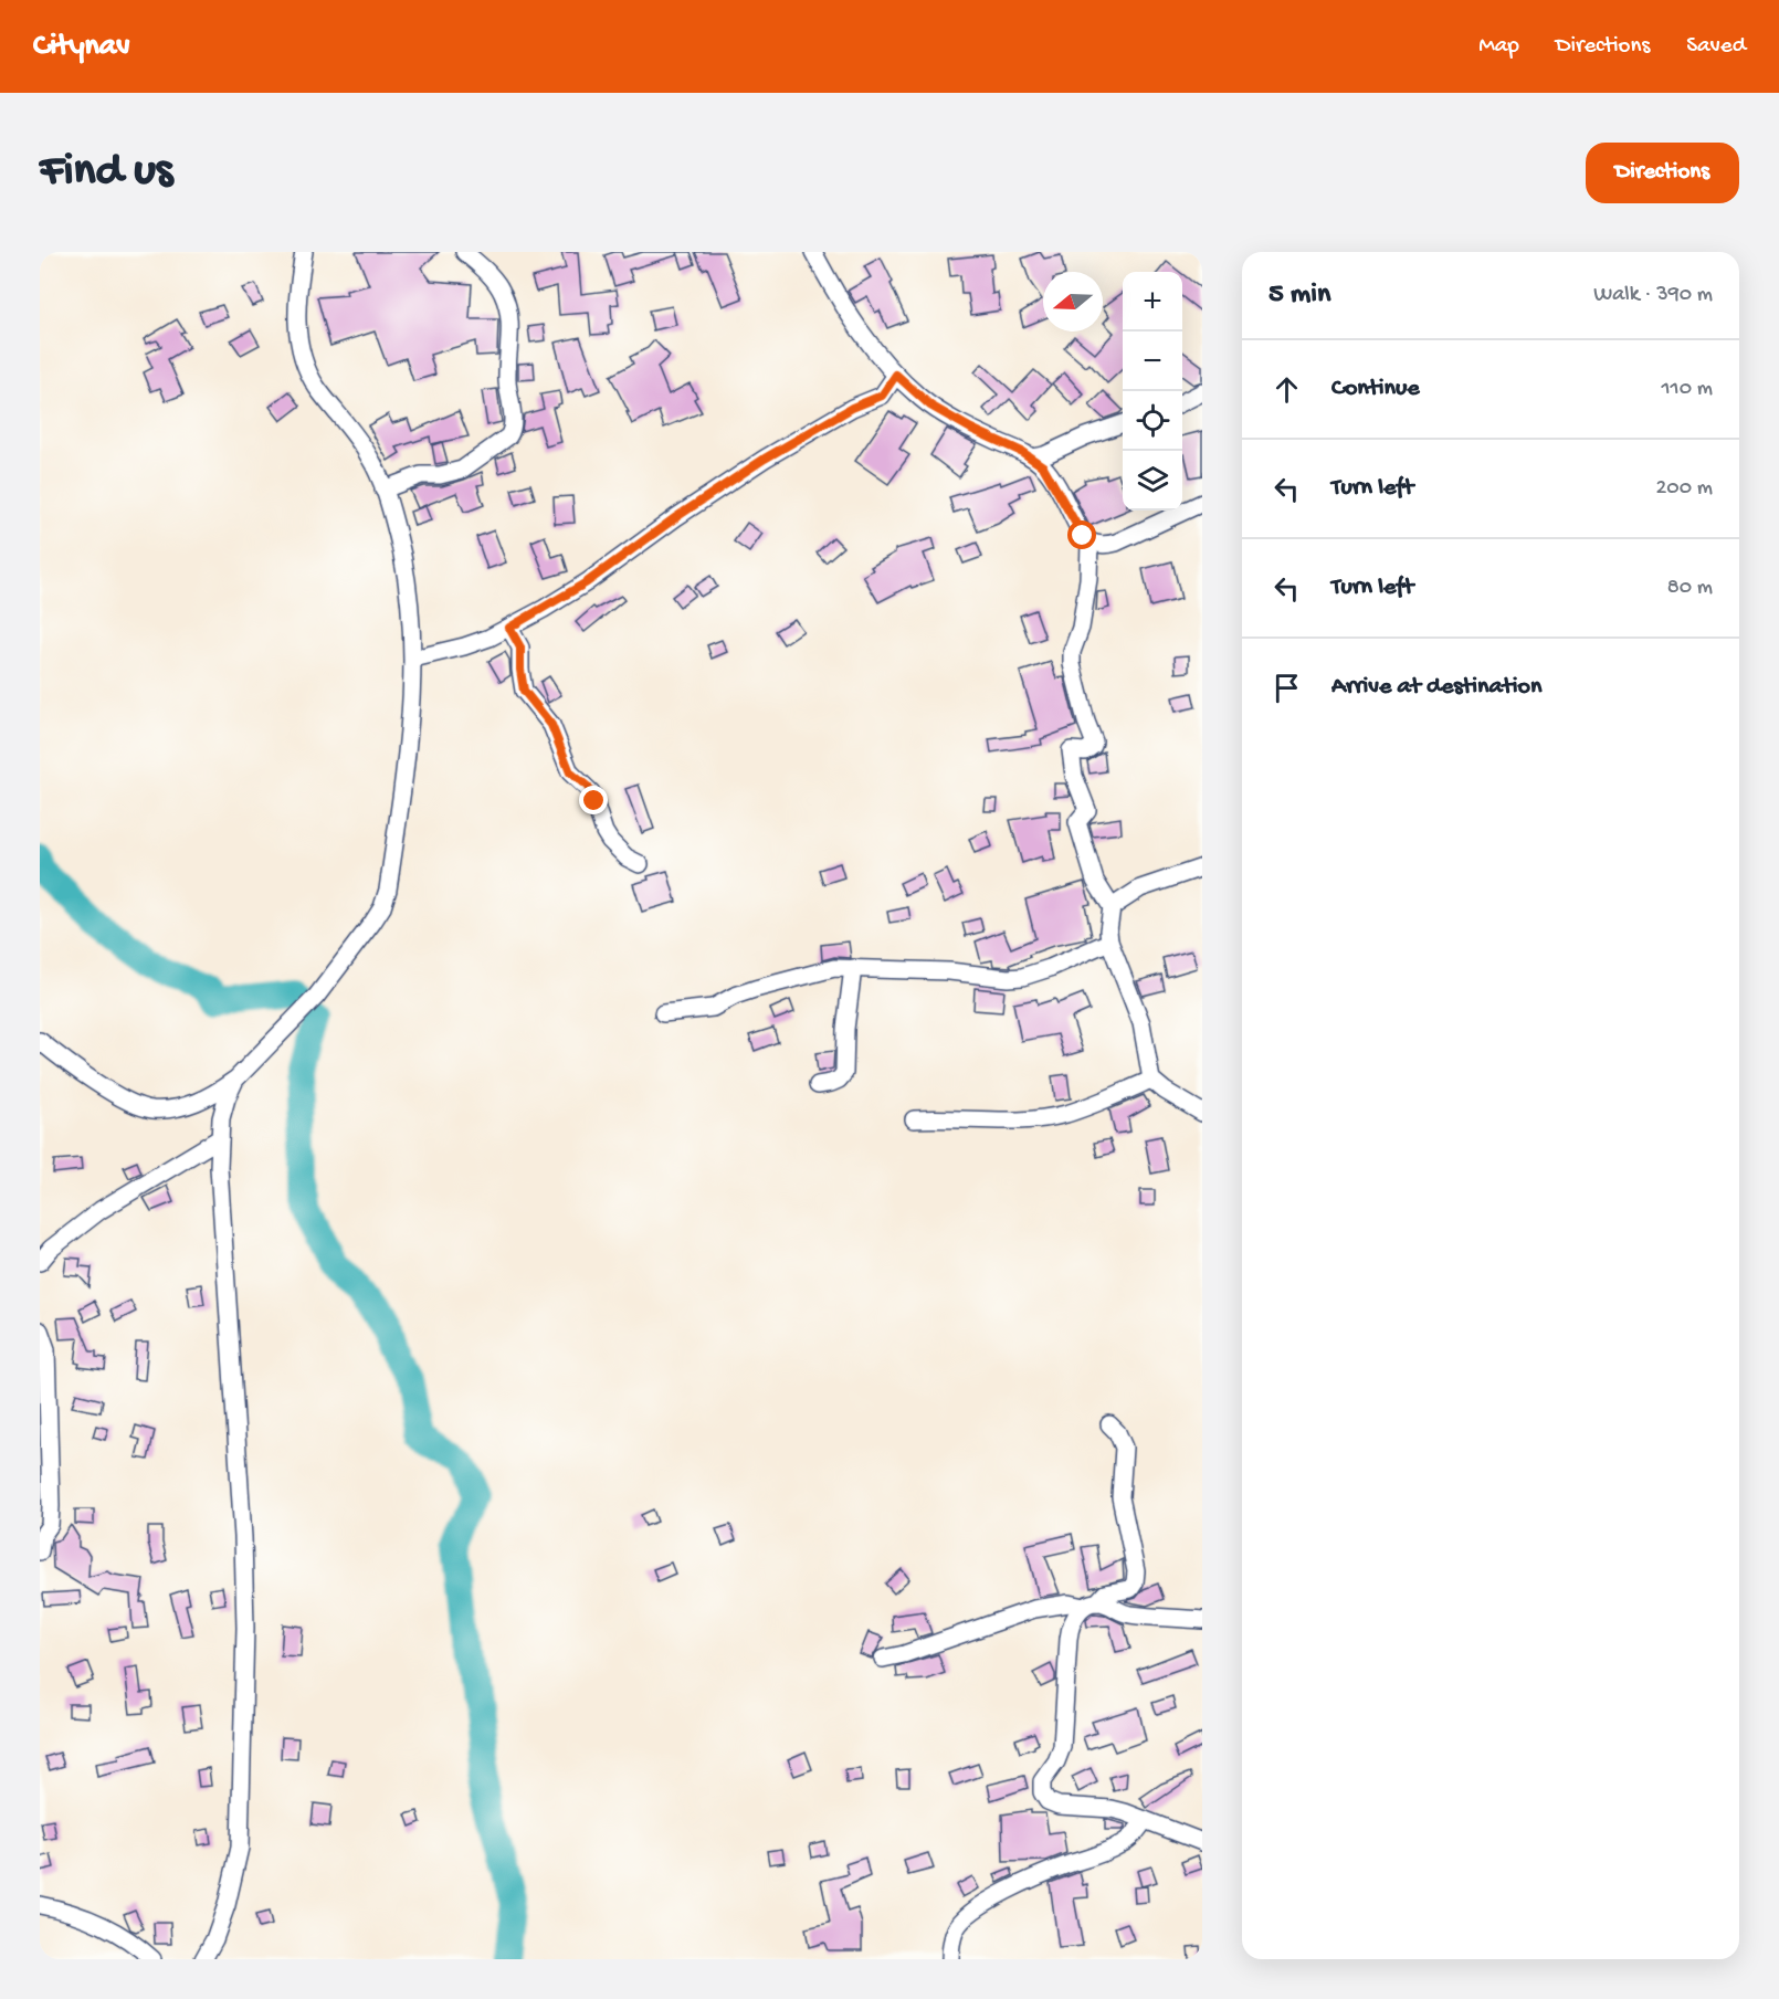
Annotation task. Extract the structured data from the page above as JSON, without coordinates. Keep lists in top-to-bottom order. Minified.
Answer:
{"north":"left","page":{"header":"Citynav","nav":["Map","Directions","Saved"],"buttons":"Directions","title":"Find us","heading":["5 min","Walk · 390 m"],"map_buttons":["+","−"],"list":[["Continue","110 m"],["Turn left","200 m"],["Turn left","80 m"],"Arrive at destination"]}}
